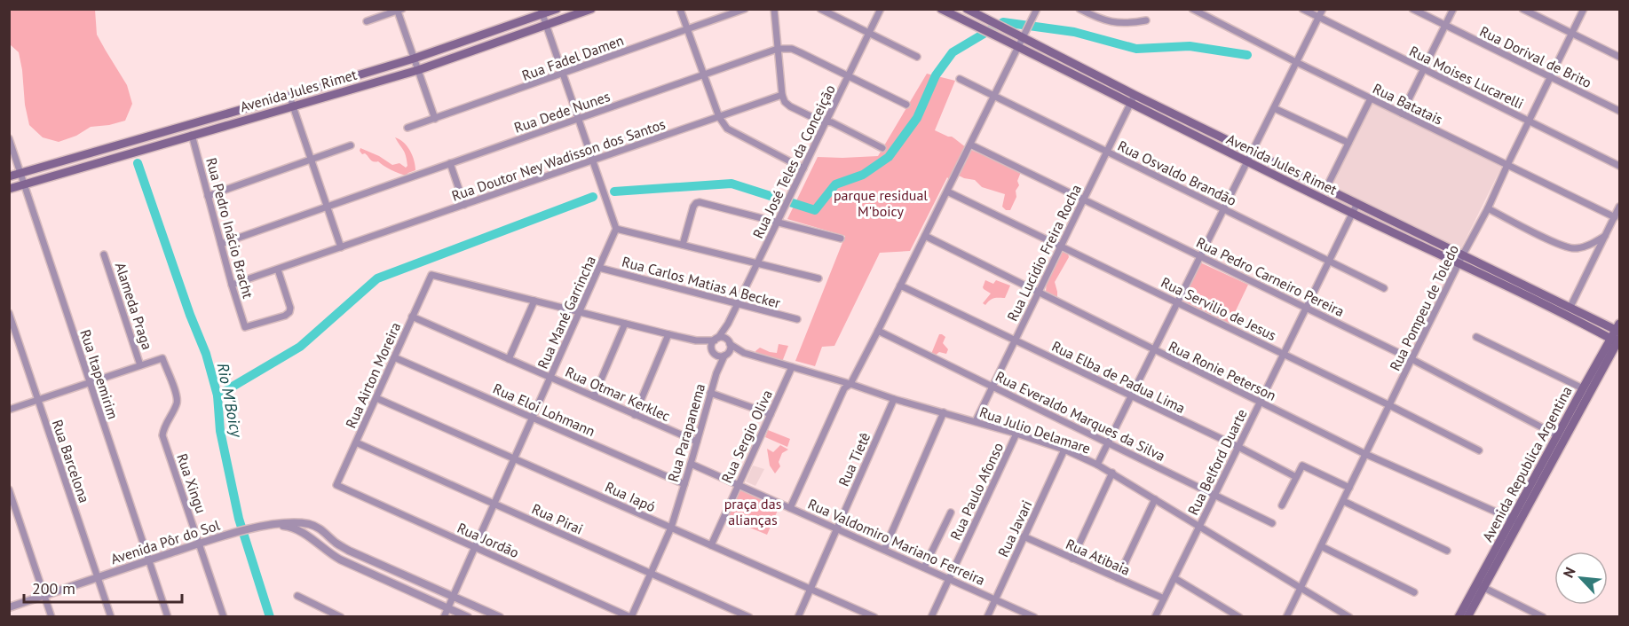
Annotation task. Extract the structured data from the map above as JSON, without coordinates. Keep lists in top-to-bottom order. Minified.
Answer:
{"streets":{"main road":["Avenida Jules Rimet","Avenida Republica Argentina"],"street":["Rua Dorival de Brito","Rua Fadel Damen","Rua Moises Lucarelli","Rua Batatais","Rua Dede Nunes","Rua Doutor Ney Wadisson dos Santos","Rua José Teles da Conceição","Rua Osvaldo Brandão","Rua Pedro Inácio Bracht","Rua Lucidio Freira Rocha","Rua Pedro Carneiro Pereira","Rua Carlos Matias A Becker","Alameda Praga","Rua Pompeu de Toledo","Rua Servilio de Jesus","Rua Mané Garrincha","Rua Ronie Peterson","Rua Itapemirim","Rua Airton Moreira","Rua Elba de Padua Lima","Rua Otmar Kerklec","Rua Eloi Lohmann","Rua Everaldo Marques da Silva","Rua Julio Delamare","Rua Parapanema","Rua Sergio Oliva","Rua Tietê","Rua Barcelona","Rua Belford Duarte","Rua Xingu","Rua Paulo Afonso","Rua Iapó","Rua Pirai","Rua Javari","Rua Jordão","Avenida Pôr do Sol","Rua Valdomiro Mariano Ferreira","Rua Atibaia"]},"crossings":[["Rua Dorival de Brito","Rua Pompeu de Toledo"],["Rua Moises Lucarelli","Rua Pompeu de Toledo"],["Avenida Jules Rimet","Rua Pedro Inácio Bracht"],["Avenida Jules Rimet","Rua Lucidio Freira Rocha"],["Avenida Jules Rimet","Rua Pompeu de Toledo"],["Avenida Jules Rimet","Rua Itapemirim"],["Avenida Jules Rimet","Rua Belford Duarte"],["Avenida Jules Rimet","Avenida Republica Argentina"],["Rua Batatais","Rua Pompeu de Toledo"],["Rua Dede Nunes","Rua Pedro Inácio Bracht"],["Rua Doutor Ney Wadisson dos Santos","Rua Pedro Inácio Bracht"],["Rua José Teles da Conceição","Rua Carlos Matias A Becker"],["Rua José Teles da Conceição","Rua Julio Delamare"],["Rua José Teles da Conceição","Rua Parapanema"],["Rua Osvaldo Brandão","Rua Lucidio Freira Rocha"],["Rua Osvaldo Brandão","Rua Belford Duarte"],["Rua Lucidio Freira Rocha","Rua Pedro Carneiro Pereira"],["Rua Lucidio Freira Rocha","Rua Servilio de Jesus"],["Rua Lucidio Freira Rocha","Rua Ronie Peterson"],["Rua Lucidio Freira Rocha","Rua Elba de Padua Lima"],["Rua Lucidio Freira Rocha","Rua Everaldo Marques da Silva"],["Rua Lucidio Freira Rocha","Rua Julio Delamare"],["Rua Pedro Carneiro Pereira","Rua Pompeu de Toledo"],["Rua Pedro Carneiro Pereira","Rua Belford Duarte"],["Rua Pedro Carneiro Pereira","Avenida Republica Argentina"],["Rua Carlos Matias A Becker","Rua Mané Garrincha"],["Alameda Praga","Rua Xingu"],["Rua Pompeu de Toledo","Rua Servilio de Jesus"],["Rua Pompeu de Toledo","Rua Ronie Peterson"],["Rua Pompeu de Toledo","Rua Julio Delamare"],["Rua Servilio de Jesus","Rua Belford Duarte"],["Rua Mané Garrincha","Rua Otmar Kerklec"],["Rua Mané Garrincha","Rua Eloi Lohmann"],["Rua Mané Garrincha","Rua Iapó"],["Rua Mané Garrincha","Rua Pirai"],["Rua Mané Garrincha","Rua Jordão"],["Rua Mané Garrincha","Avenida Pôr do Sol"],["Rua Ronie Peterson","Rua Belford Duarte"],["Rua Ronie Peterson","Avenida Republica Argentina"],["Rua Itapemirim","Avenida Pôr do Sol"],["Rua Airton Moreira","Rua Otmar Kerklec"],["Rua Airton Moreira","Rua Eloi Lohmann"],["Rua Airton Moreira","Rua Iapó"],["Rua Airton Moreira","Rua Pirai"],["Rua Airton Moreira","Rua Jordão"],["Rua Elba de Padua Lima","Rua Belford Duarte"],["Rua Otmar Kerklec","Rua Parapanema"],["Rua Eloi Lohmann","Rua Parapanema"],["Rua Everaldo Marques da Silva","Rua Belford Duarte"],["Rua Julio Delamare","Rua Parapanema"],["Rua Julio Delamare","Rua Sergio Oliva"],["Rua Julio Delamare","Rua Tietê"],["Rua Julio Delamare","Rua Belford Duarte"],["Rua Julio Delamare","Rua Paulo Afonso"],["Rua Julio Delamare","Rua Javari"],["Rua Parapanema","Rua Iapó"],["Rua Parapanema","Rua Pirai"],["Rua Parapanema","Rua Jordão"],["Rua Parapanema","Rua Valdomiro Mariano Ferreira"],["Rua Sergio Oliva","Rua Iapó"],["Rua Sergio Oliva","Rua Valdomiro Mariano Ferreira"],["Rua Tietê","Rua Iapó"],["Rua Tietê","Rua Valdomiro Mariano Ferreira"],["Rua Barcelona","Avenida Pôr do Sol"],["Rua Belford Duarte","Rua Atibaia"],["Rua Xingu","Avenida Pôr do Sol"],["Rua Paulo Afonso","Rua Valdomiro Mariano Ferreira"],["Rua Javari","Rua Valdomiro Mariano Ferreira"],["Rua Javari","Rua Atibaia"]],"water":["Rio M'Boicy"],"parks":["parque residual M'boicy","praça das alianças"],"scale_bar":"200 m","north":"top left"}
